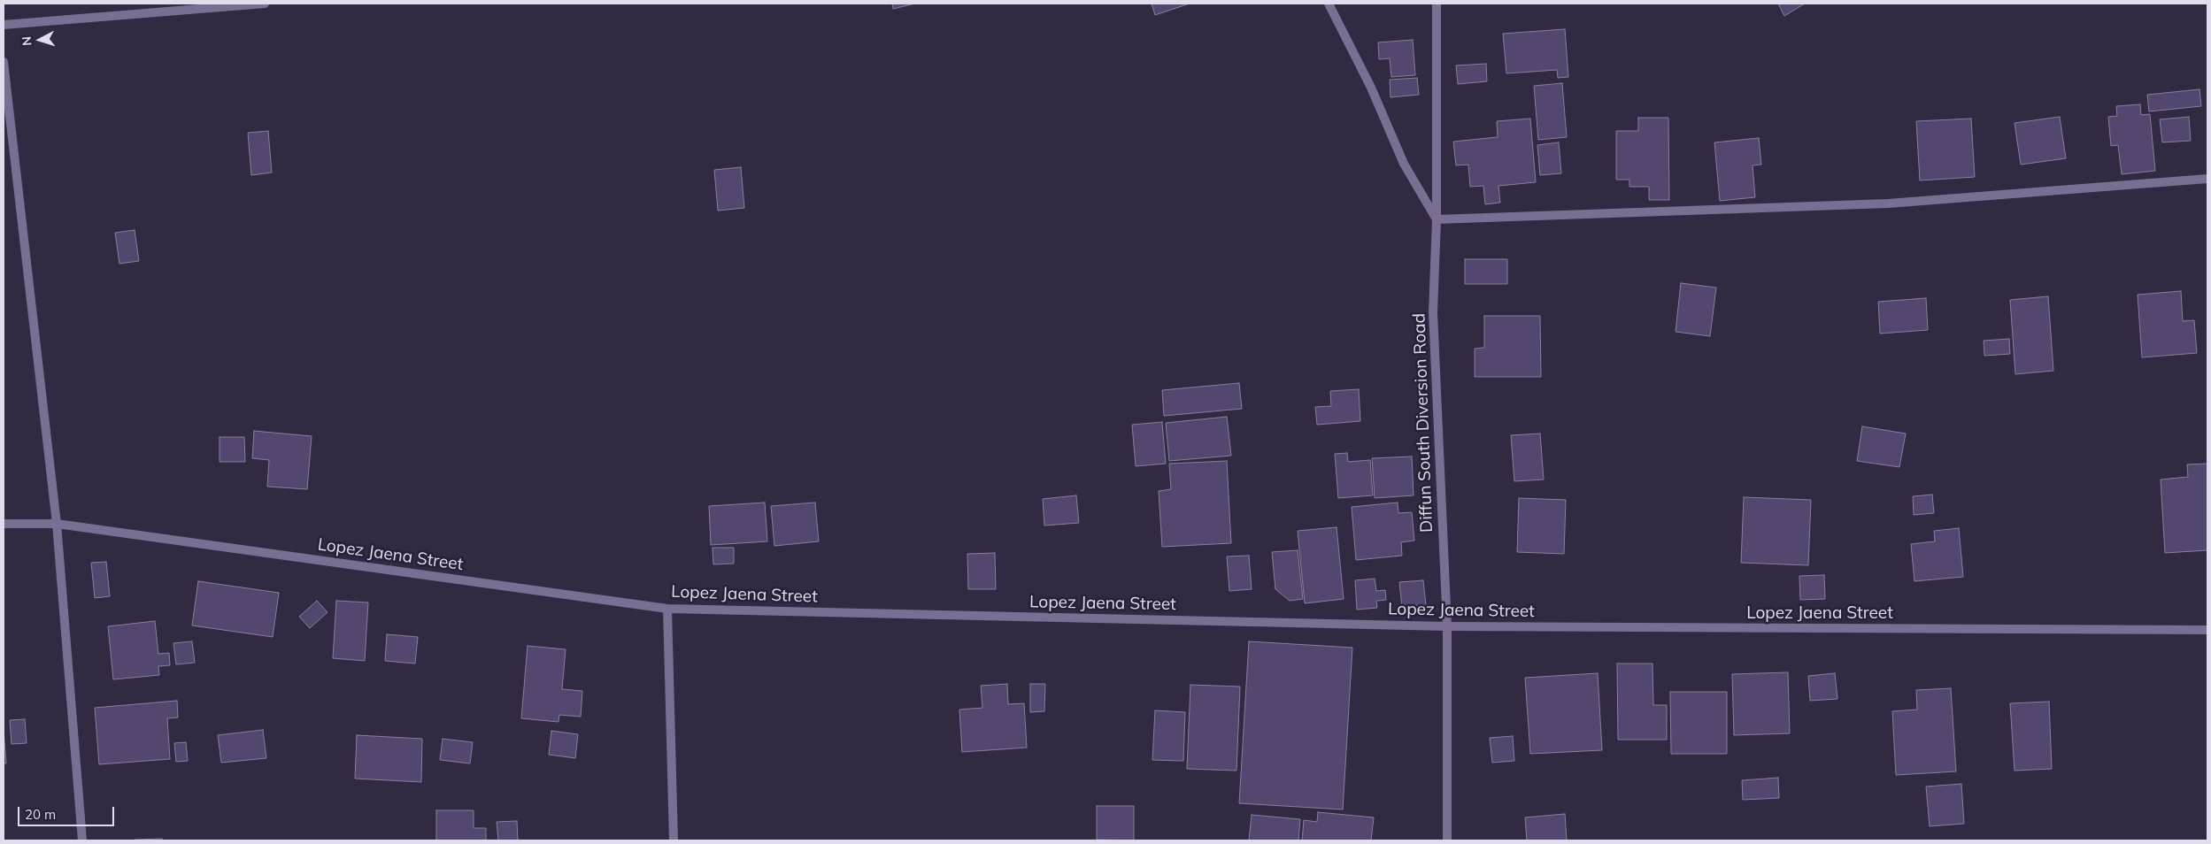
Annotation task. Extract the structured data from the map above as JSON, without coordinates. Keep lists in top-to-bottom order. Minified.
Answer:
{"streets":{"street":["Diffun South Diversion Road","Lopez Jaena Street"]},"crossings":[["Diffun South Diversion Road","Lopez Jaena Street"]],"scale_bar":"20 m","north":"left"}
